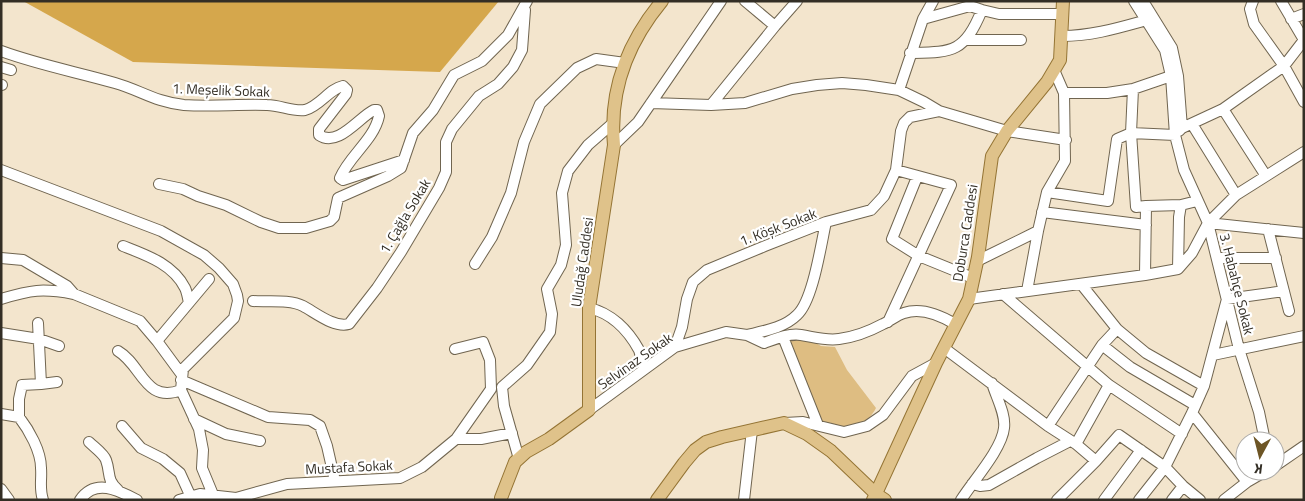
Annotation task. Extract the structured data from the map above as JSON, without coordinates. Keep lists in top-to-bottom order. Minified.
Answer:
{"streets":{"main road":["Doburca Caddesi","Uludağ Caddesi"],"street":["1. Meşelik Sokak","1. Çağla Sokak","1. Köşk Sokak","3. Habahçe Sokak","Selvinaz Sokak","Mustafa Sokak"]},"crossings":[["1. Köşk Sokak","Selvinaz Sokak"],["Doburca Caddesi","Selvinaz Sokak"],["Uludağ Caddesi","Selvinaz Sokak"],["Uludağ Caddesi","Mustafa Sokak"]],"north":"bottom"}
